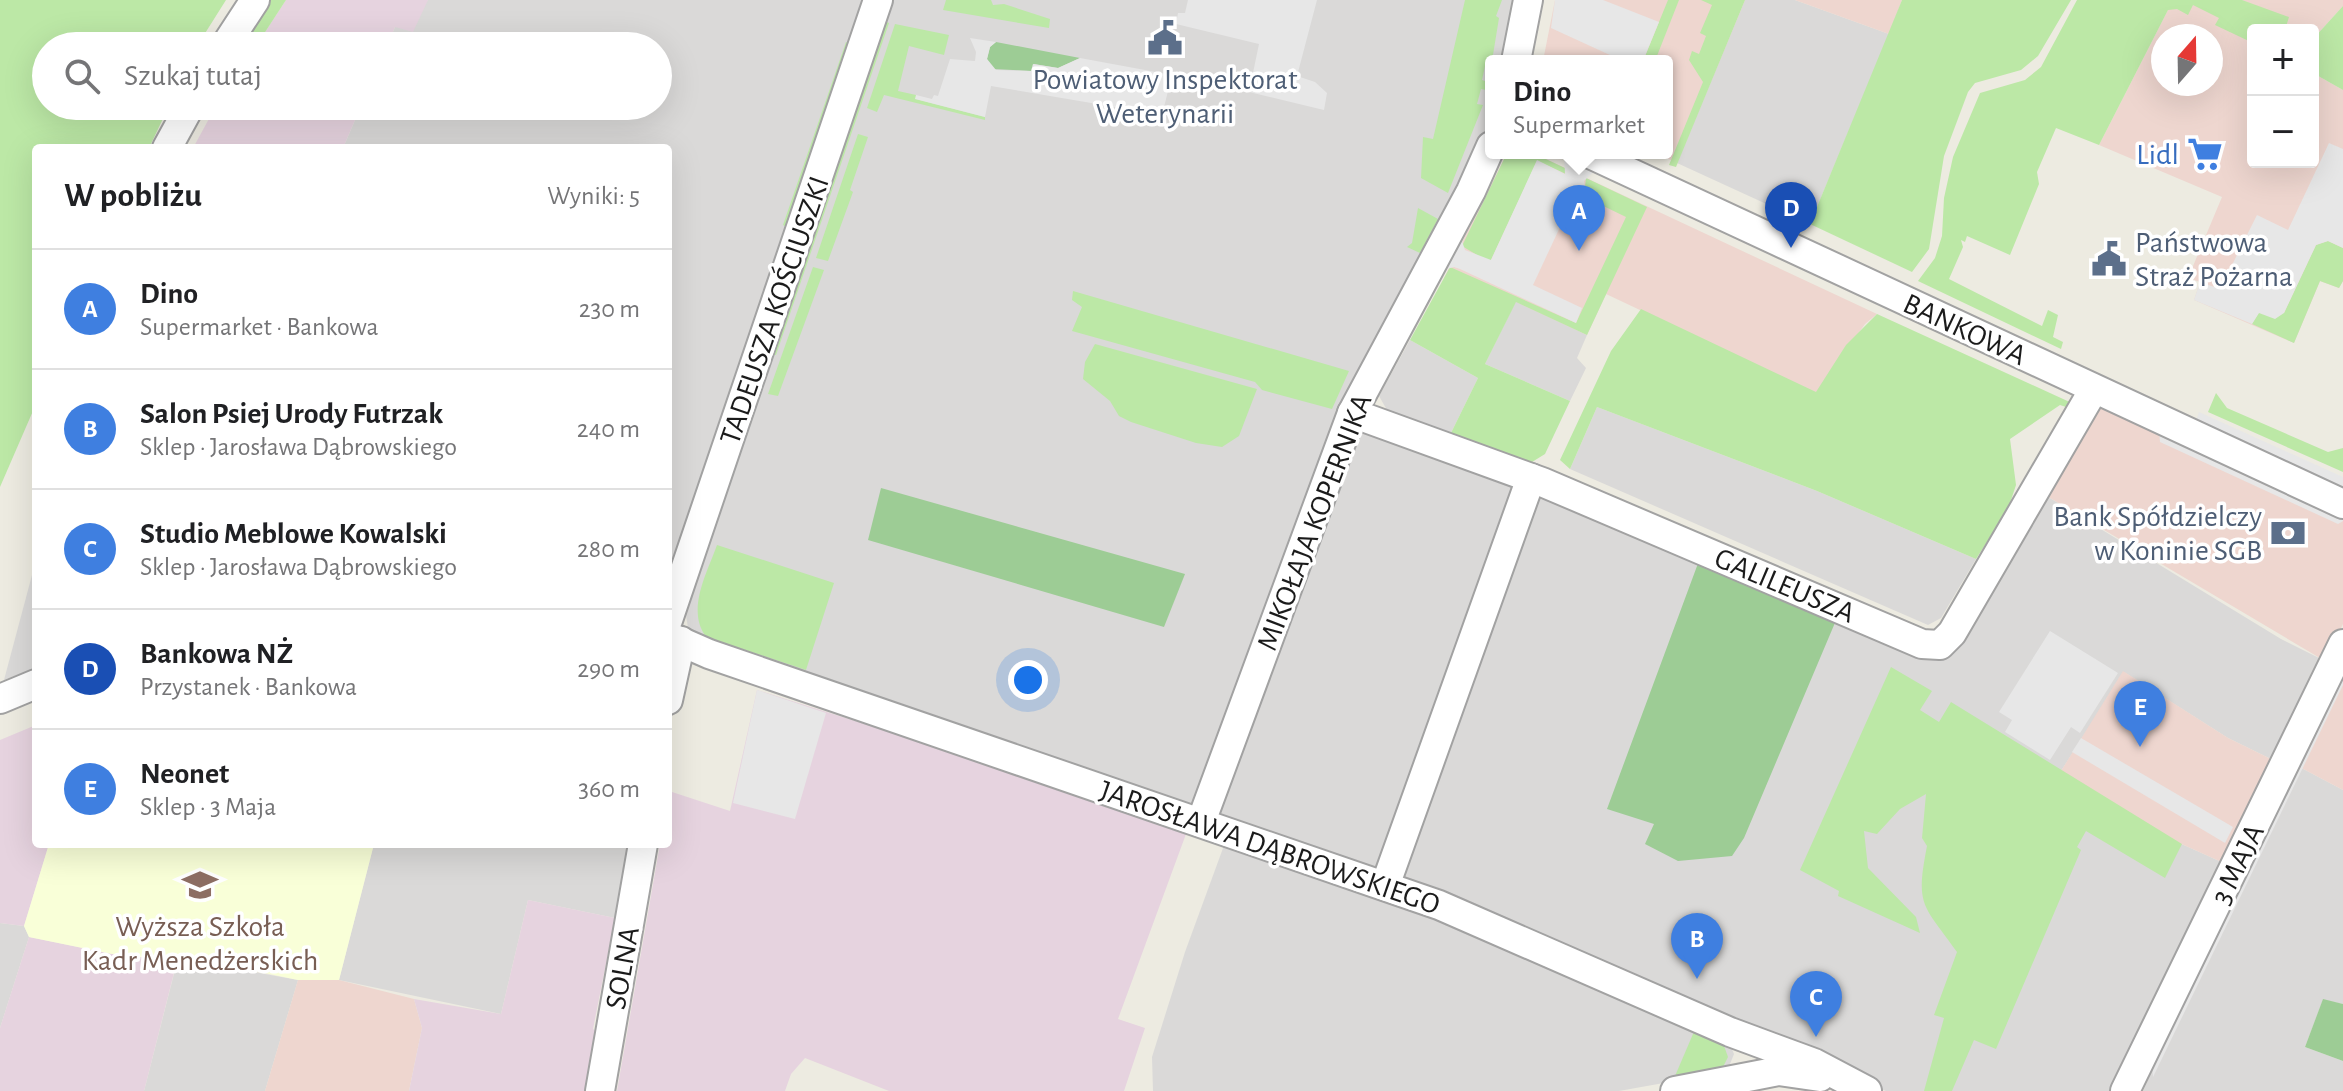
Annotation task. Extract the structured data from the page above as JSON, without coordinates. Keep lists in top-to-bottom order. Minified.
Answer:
{"streets":{"street":["TADEUSZA KOŚCIUSZKI","BANKOWA","MIKOŁAJA KOPERNIKA","GALILEUSZA","JAROSŁAWA DĄBROWSKIEGO","3 MAJA","SOLNA"]},"crossings":[["TADEUSZA KOŚCIUSZKI","JAROSŁAWA DĄBROWSKIEGO"],["BANKOWA","GALILEUSZA"],["MIKOŁAJA KOPERNIKA","GALILEUSZA"],["MIKOŁAJA KOPERNIKA","JAROSŁAWA DĄBROWSKIEGO"]],"places":{"public building":["Powiatowy Inspektorat Weterynarii","Państwowa Straż Pożarna"],"supermarket":["Lidl"],"bank":["Bank Spółdzielczy w Koninie SGB"],"school or university":["Wyższa Szkoła Kadr Menedżerskich"]},"north":"top","page":{"map_buttons":["+","−"],"search":"Szukaj tutaj","popup":["Dino","Supermarket"],"heading":["W pobliżu","Wyniki: 5"],"pins":["D","A","E","B","C"],"list":[{"mark":"A","name":"Dino","note":"Supermarket · Bankowa","value":"230 m"},{"mark":"B","name":"Salon Psiej Urody Futrzak","note":"Sklep · Jarosława Dąbrowskiego","value":"240 m"},{"mark":"C","name":"Studio Meblowe Kowalski","note":"Sklep · Jarosława Dąbrowskiego","value":"280 m"},{"mark":"D","name":"Bankowa NŻ","note":"Przystanek · Bankowa","value":"290 m"},{"mark":"E","name":"Neonet","note":"Sklep · 3 Maja","value":"360 m"}]}}
